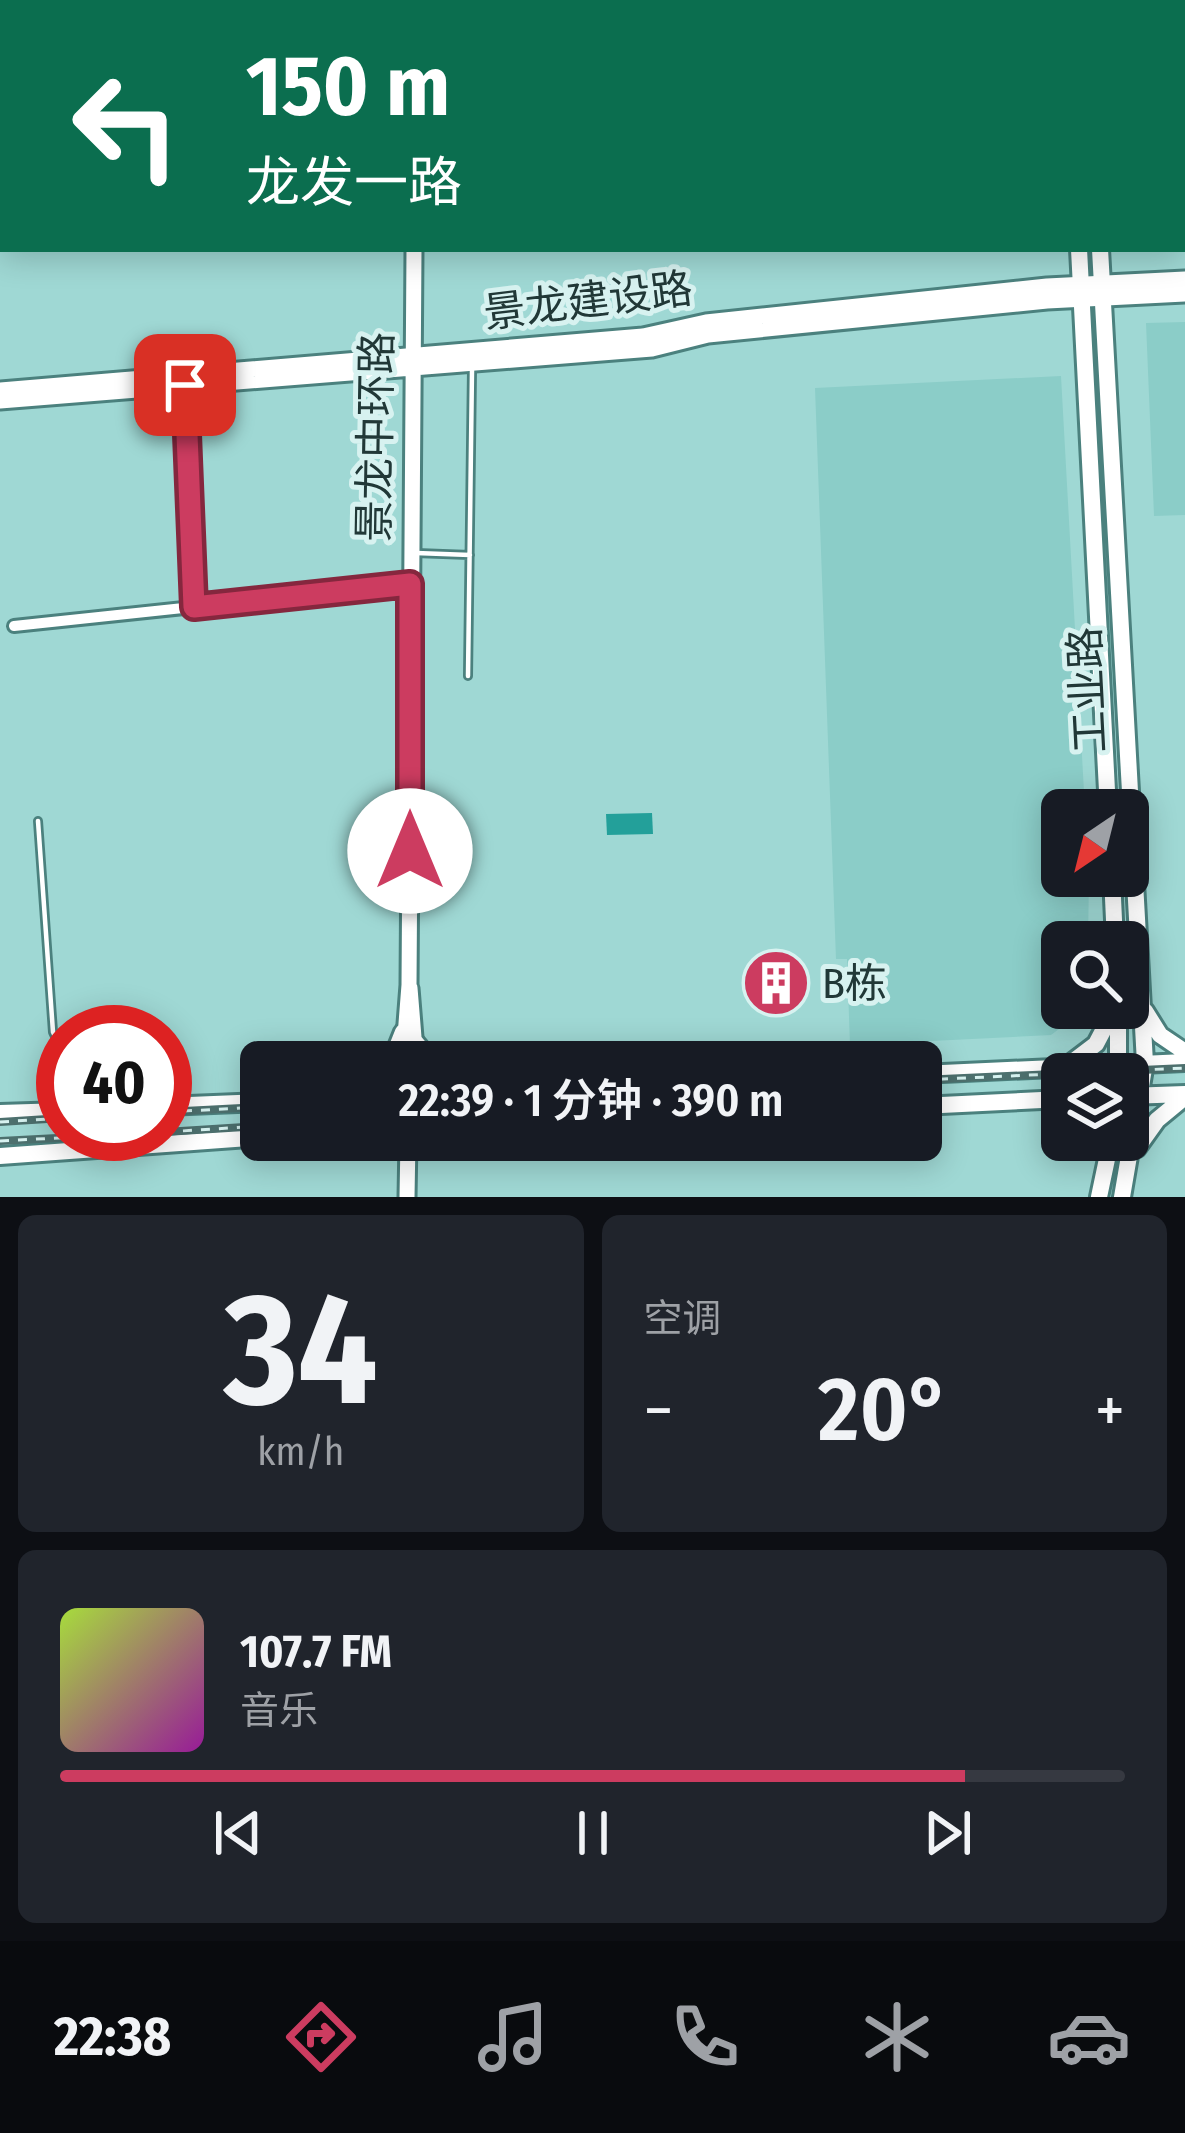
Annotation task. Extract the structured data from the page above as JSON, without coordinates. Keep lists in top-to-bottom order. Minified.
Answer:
{"streets":{"main road":["景龙建设路","景龙中环路","工业路"]},"crossings":[["景龙建设路","景龙中环路"],["景龙建设路","工业路"]],"places":{"building":["B栋"]},"north":"bottom left","page":{"turn":["150 m","龙发一路"],"limit":"40","trip":"22:39 · 1 分钟 · 390 m","tile":[["34","km/h"],"空调"],"heat":["−","20°","+"],"song":["107.7 FM","音乐"],"tabs":"22:38"}}
